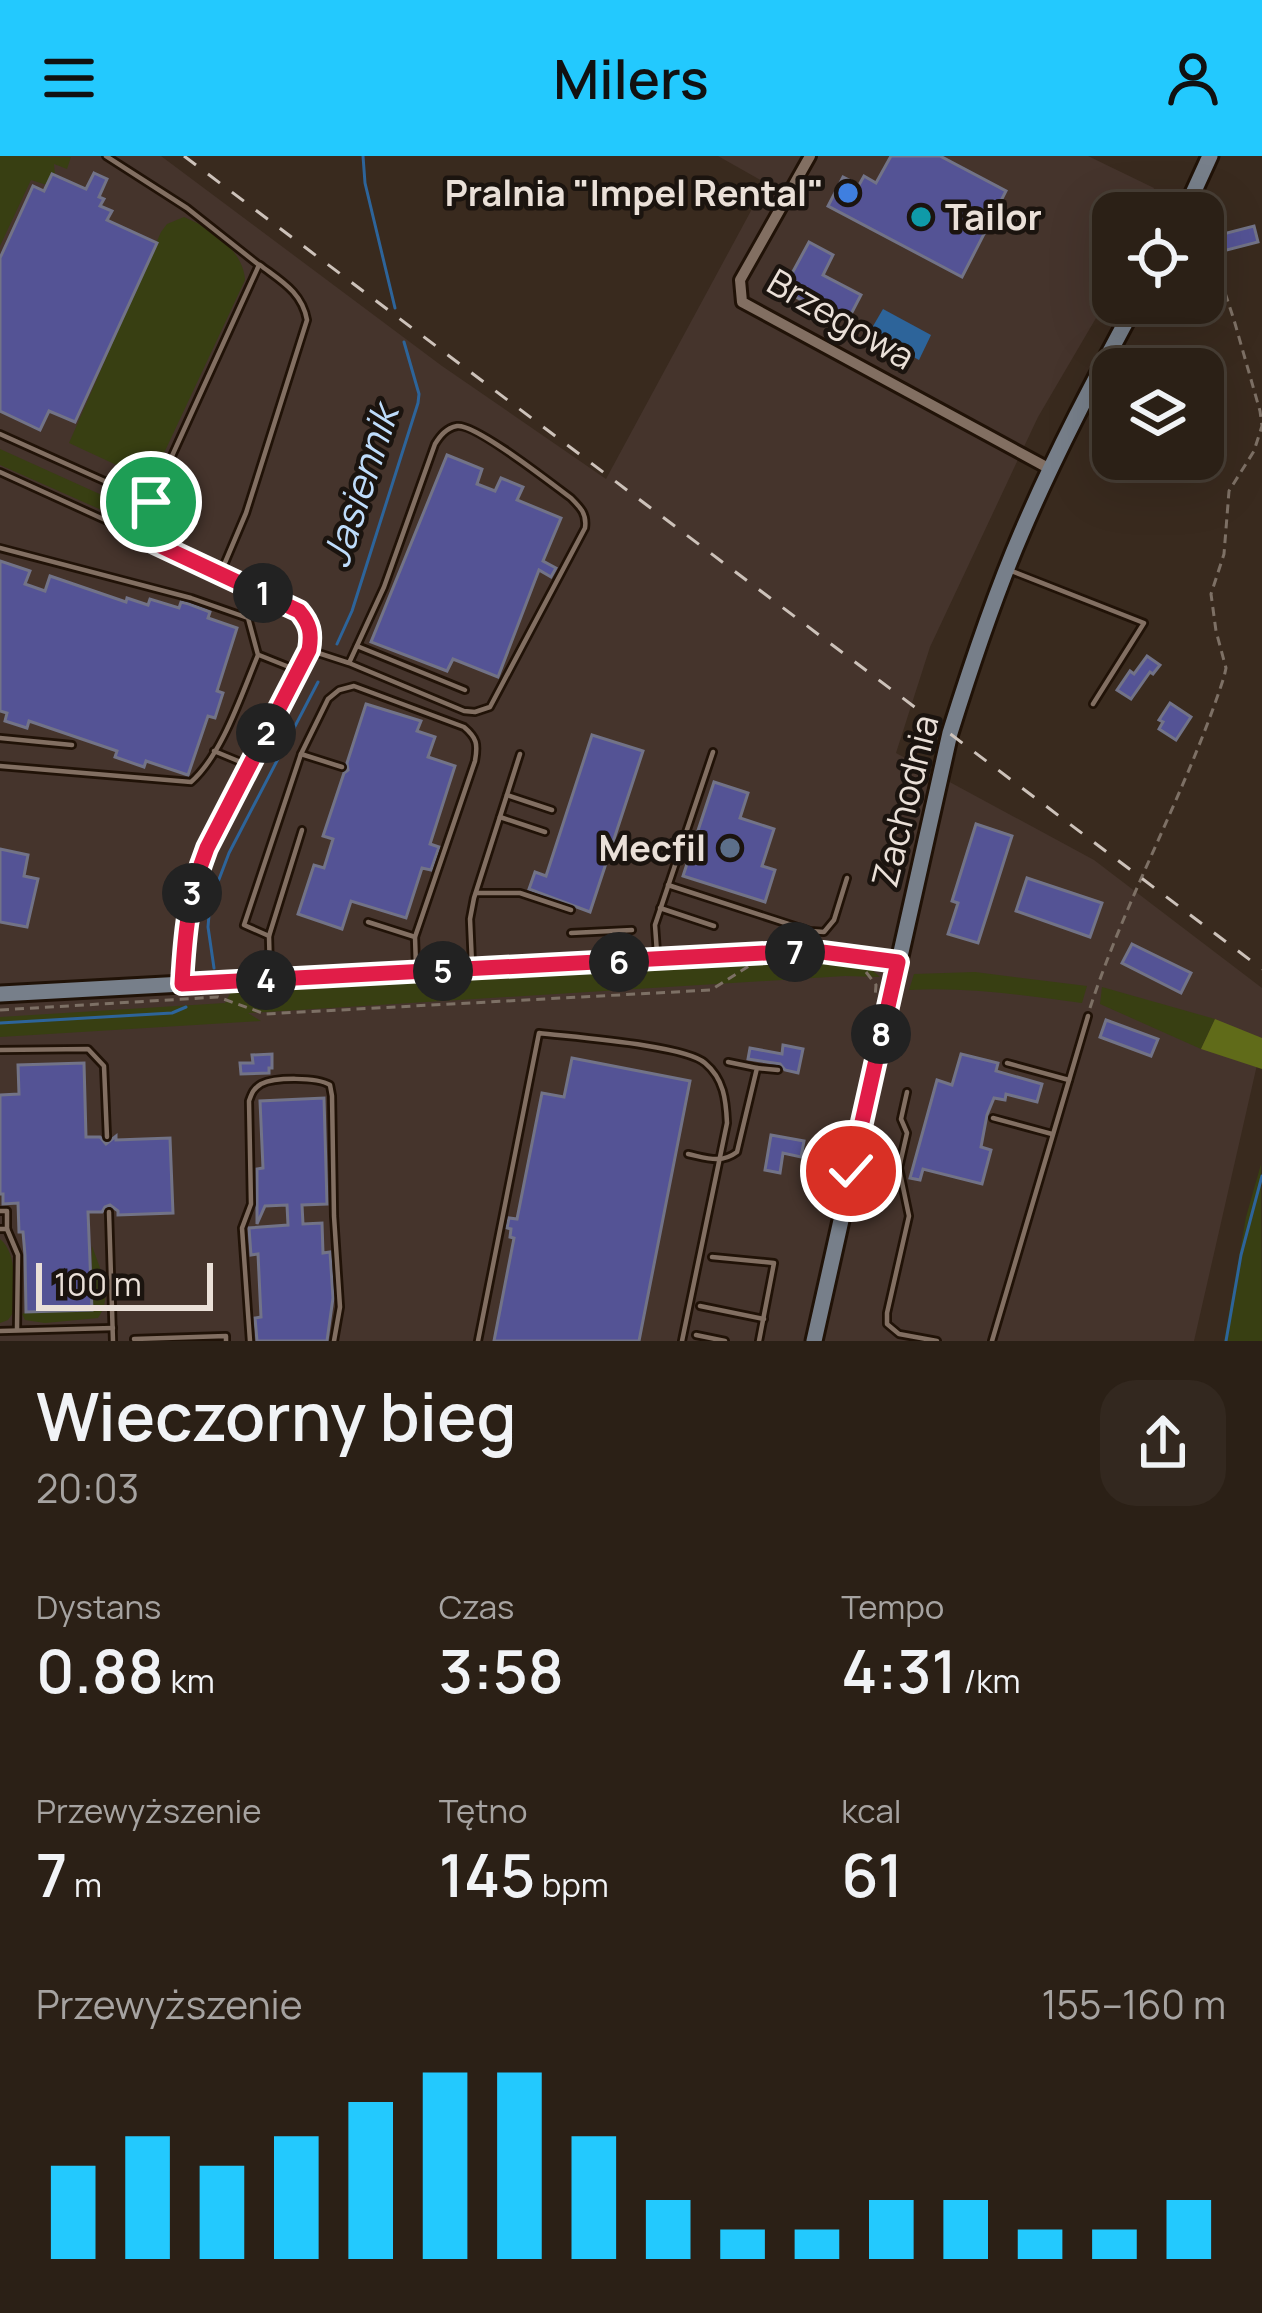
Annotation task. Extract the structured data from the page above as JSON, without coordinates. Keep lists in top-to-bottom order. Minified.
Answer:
{"streets":{"street":["Brzegowa","Zachodnia"]},"crossings":[["Brzegowa","Zachodnia"]],"water":["Jasiennik"],"places":["Pralnia \"Impel Rental\"","Tailor","Mecfil"],"scale_bar":"100 m","page":{"header":"Milers","pins":["1","2","3","7","6","5","4","8"],"scale":"100 m","heading":["Wieczorny bieg","20:03"],"stats":[["Dystans","0.88 km"],["Czas","3:58"],["Tempo","4:31 /km"],["Przewyższenie","7 m"],["Tętno","145 bpm"],["kcal","61"]],"chart":["Przewyższenie","155–160 m"]}}
